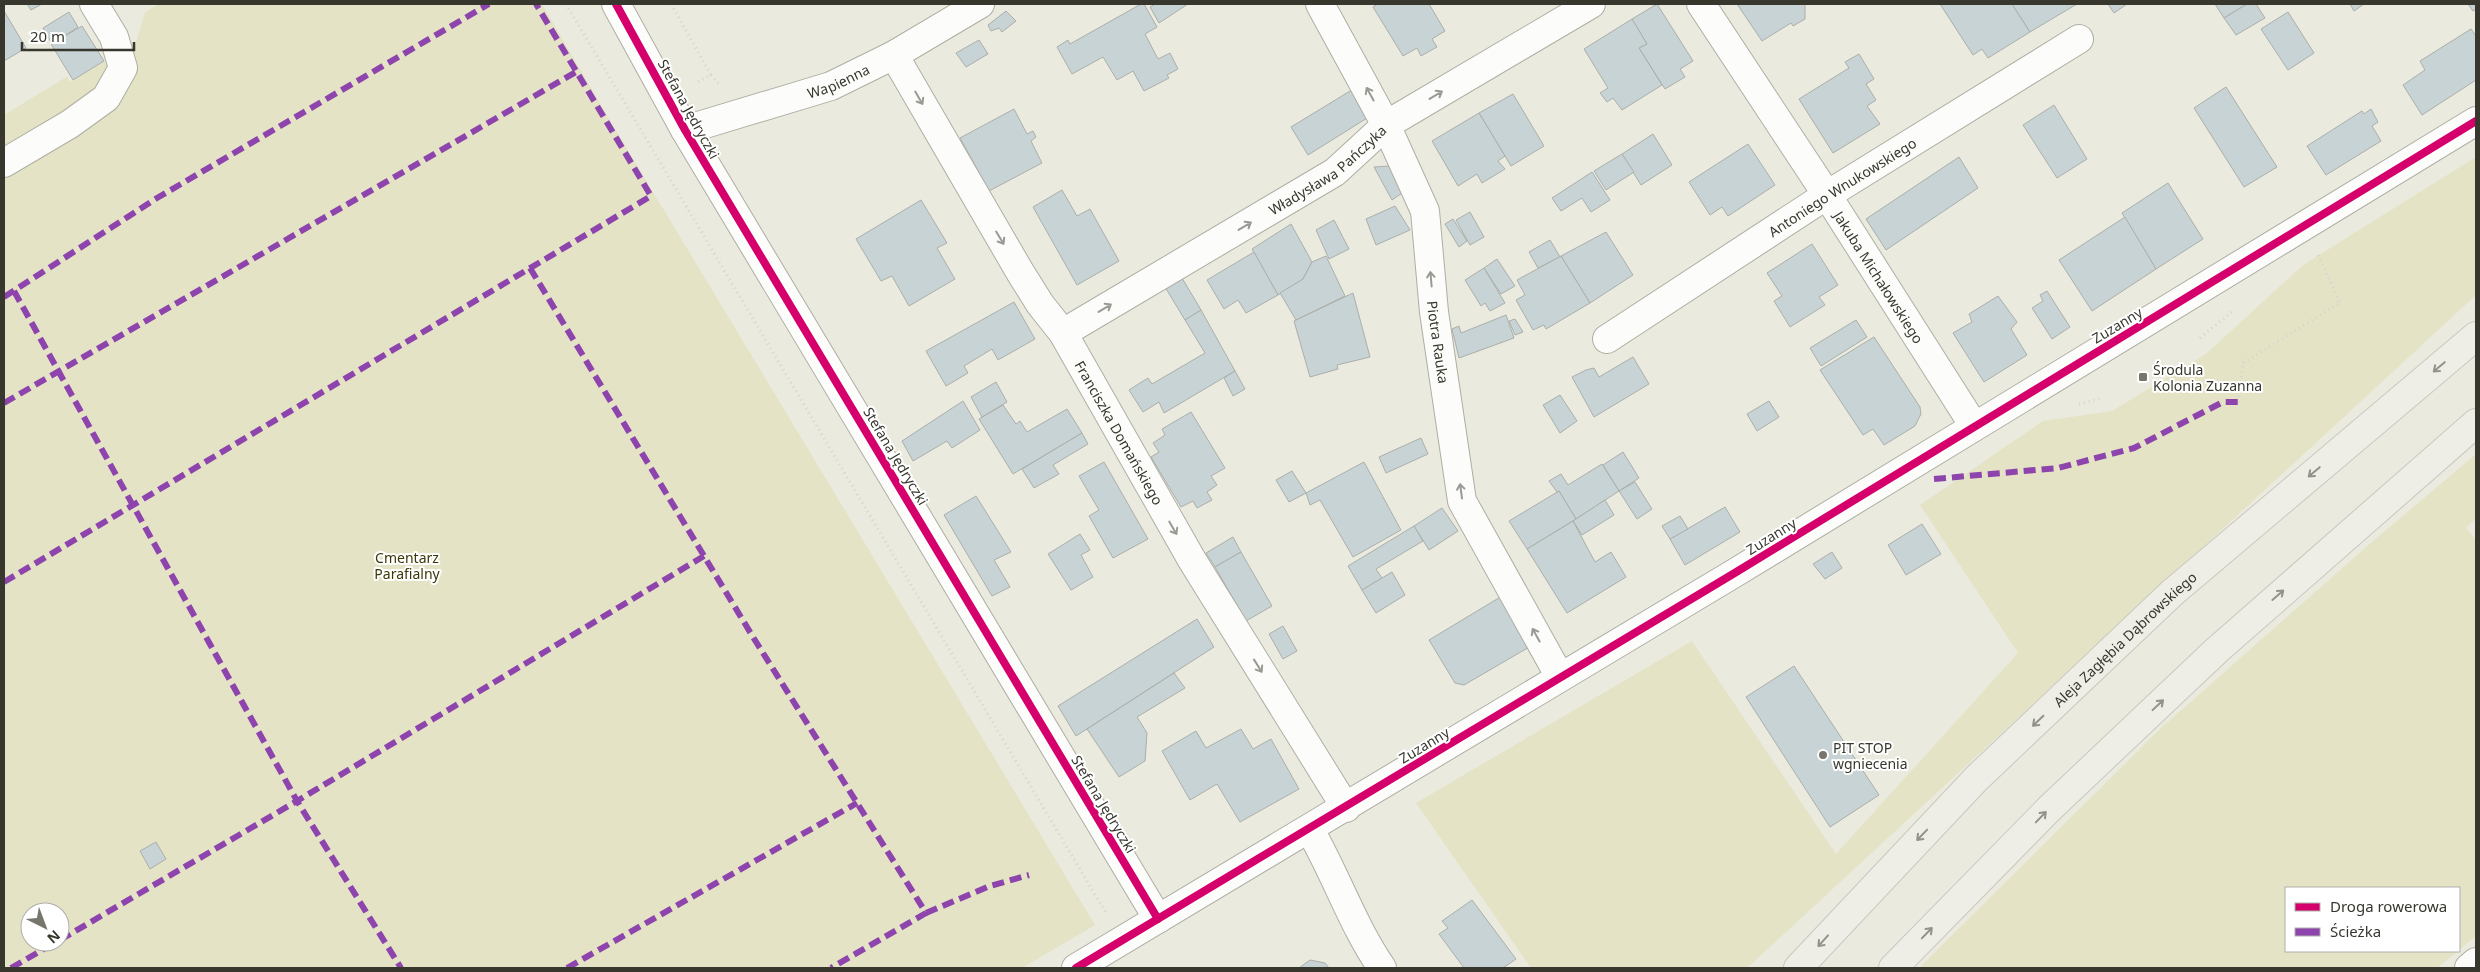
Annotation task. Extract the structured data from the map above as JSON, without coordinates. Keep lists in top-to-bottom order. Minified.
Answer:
{"streets":{"main road":["Aleja Zagłębia Dąbrowskiego"],"street":["Wapienna","Stefana Jędryczki","Władysława Pańczyka","Antoniego Wnukowskiego","Jakuba Michałowskiego","Zuzanny","Piotra Rauka","Franciszka Domańskiego"]},"crossings":[["Wapienna","Stefana Jędryczki"],["Wapienna","Franciszka Domańskiego"],["Stefana Jędryczki","Zuzanny"],["Władysława Pańczyka","Piotra Rauka"],["Władysława Pańczyka","Franciszka Domańskiego"],["Antoniego Wnukowskiego","Jakuba Michałowskiego"],["Jakuba Michałowskiego","Zuzanny"],["Zuzanny","Piotra Rauka"],["Zuzanny","Franciszka Domańskiego"]],"one_way":["Władysława Pańczyka","Piotra Rauka","Franciszka Domańskiego"],"parks":["Cmentarz Parafialny"],"places":{"transit":["Środula Kolonia Zuzanna"],"other":["PIT STOP wgniecenia"]},"legend":["Droga rowerowa","Ścieżka"],"scale_bar":"20 m","north":"bottom right"}
